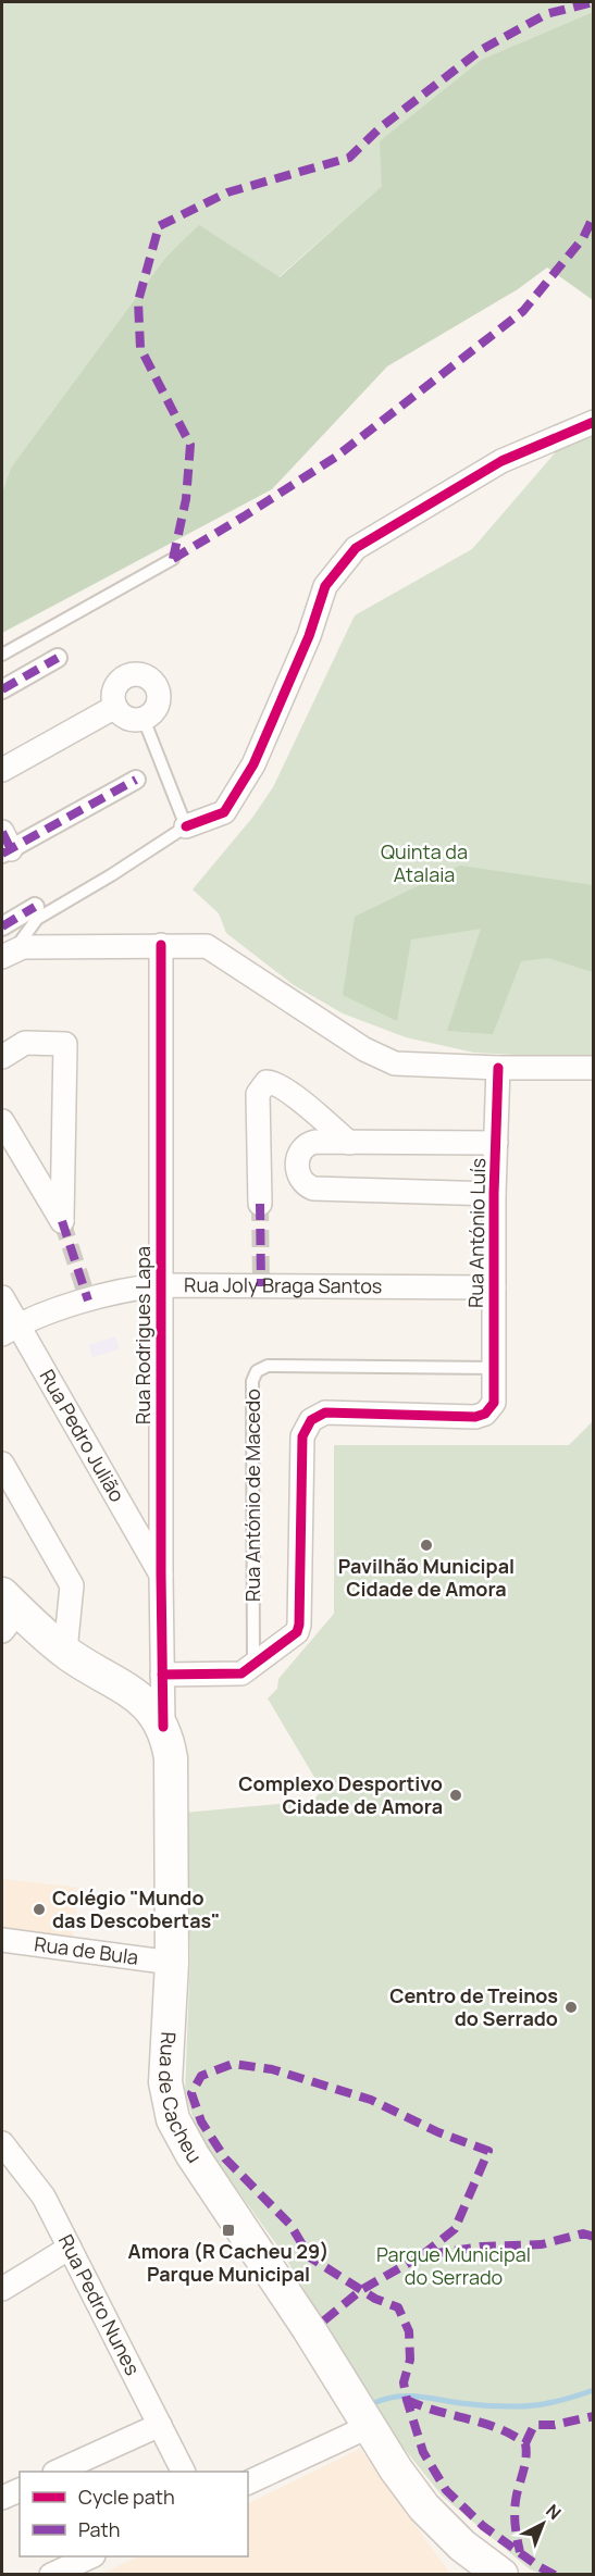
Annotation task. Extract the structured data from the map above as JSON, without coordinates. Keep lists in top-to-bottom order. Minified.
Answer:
{"streets":{"main road":["Rua de Cacheu"],"street":["Rua António Luís","Rua Joly Braga Santos","Rua Rodrigues Lapa","Rua Pedro Julião","Rua de Bula","Rua Pedro Nunes"],"lane":["Rua António de Macedo"]},"crossings":[["Rua António Luís","Rua Joly Braga Santos"],["Rua António Luís","Rua António de Macedo"],["Rua Joly Braga Santos","Rua Rodrigues Lapa"],["Rua Joly Braga Santos","Rua Pedro Julião"],["Rua Rodrigues Lapa","Rua Pedro Julião"],["Rua Rodrigues Lapa","Rua de Cacheu"],["Rua de Bula","Rua de Cacheu"]],"parks":["Quinta da Atalaia","Parque Municipal do Serrado"],"places":{"other":["Pavilhão Municipal Cidade de Amora","Complexo Desportivo Cidade de Amora","Colégio \"Mundo das Descobertas\"","Centro de Treinos do Serrado"],"transit":["Amora (R Cacheu 29) Parque Municipal"]},"legend":["Cycle path","Path"],"north":"top right"}
